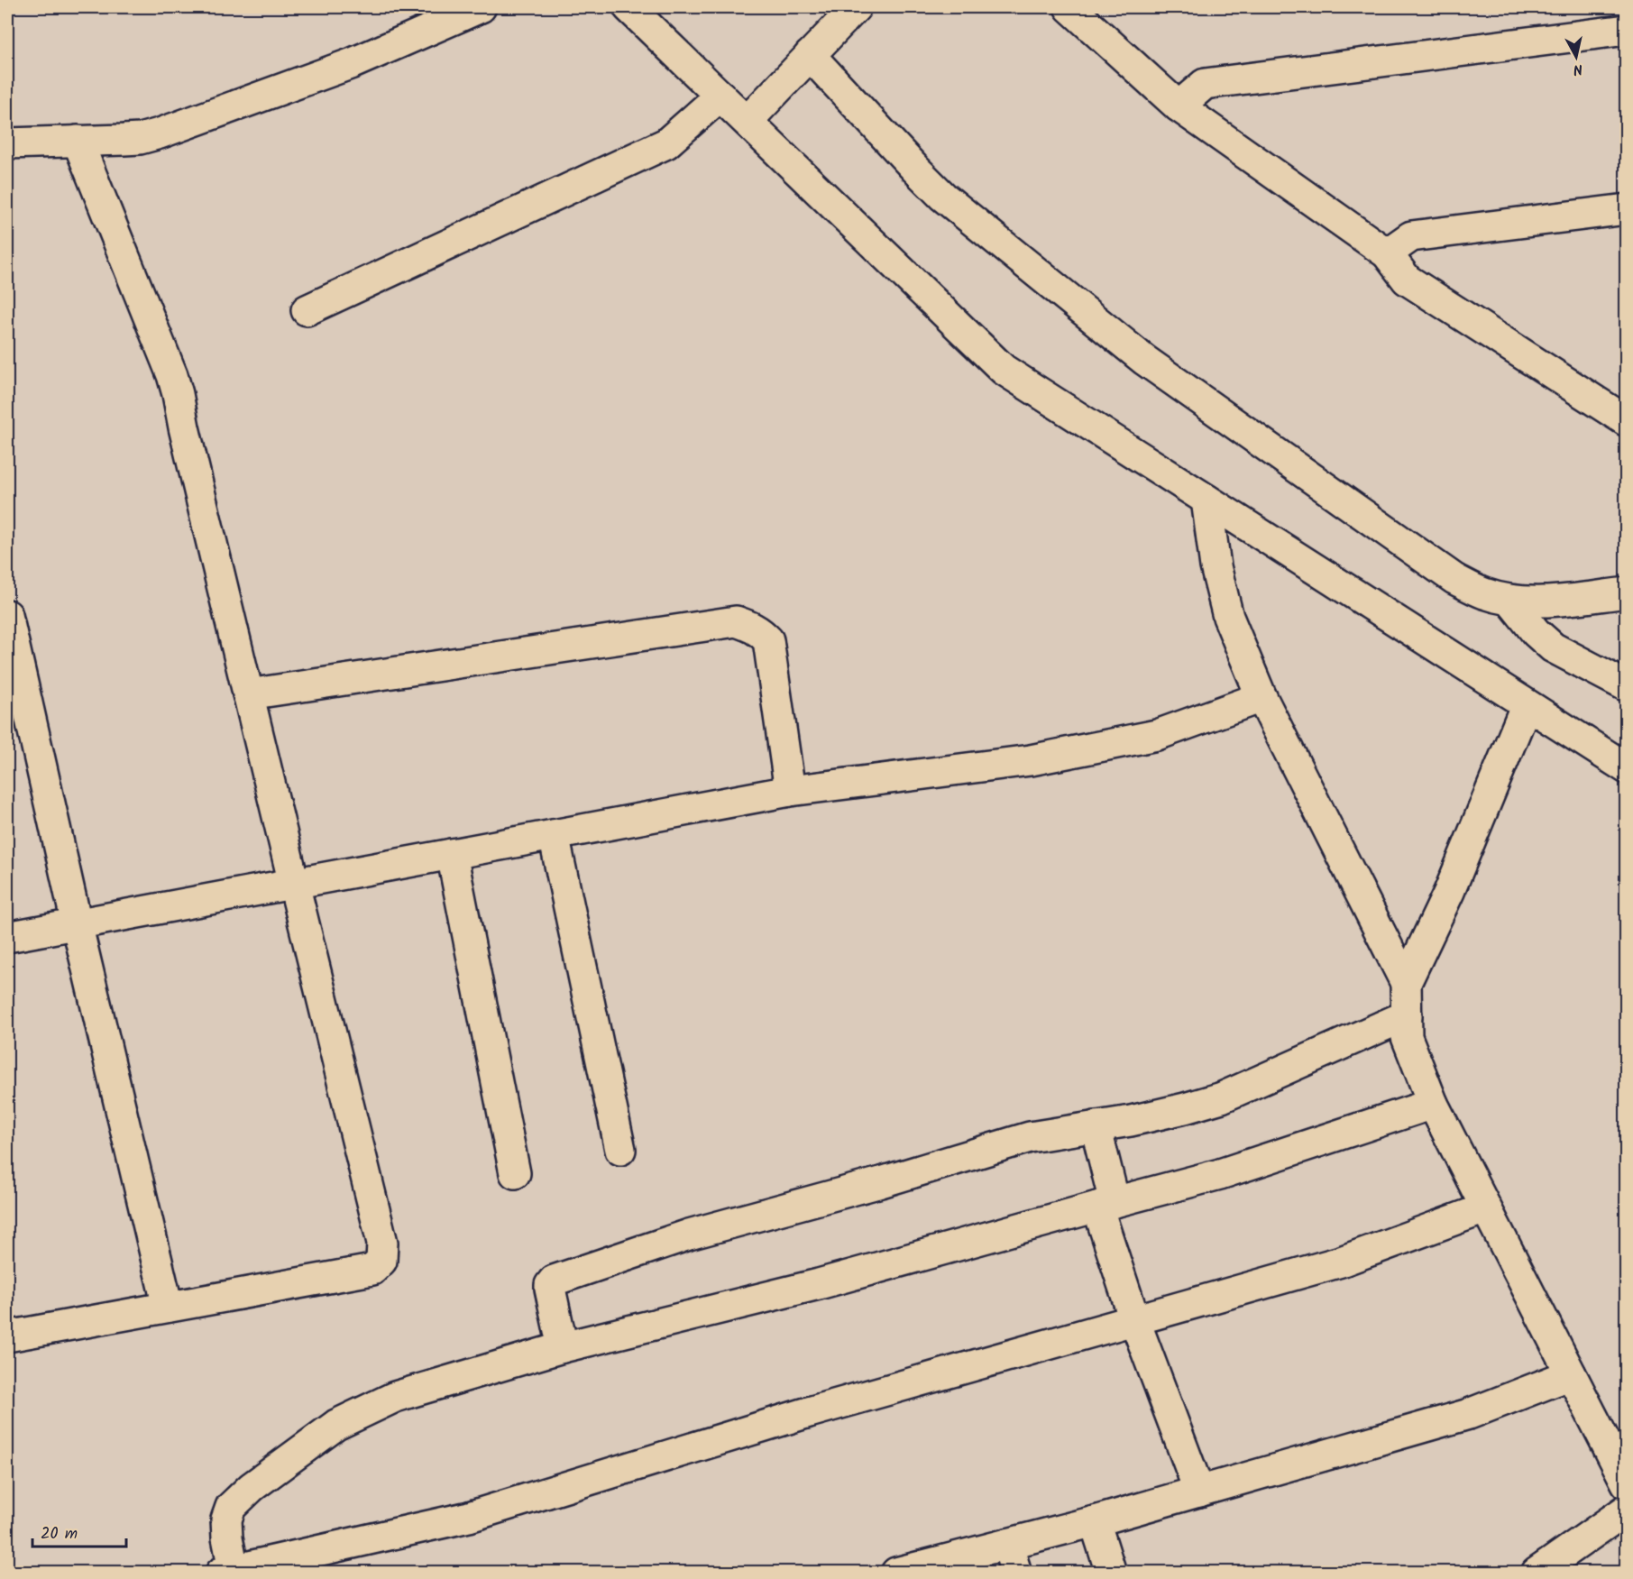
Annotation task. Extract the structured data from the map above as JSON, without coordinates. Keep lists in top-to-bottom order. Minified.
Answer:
{"scale_bar":"20 m","north":"bottom"}
